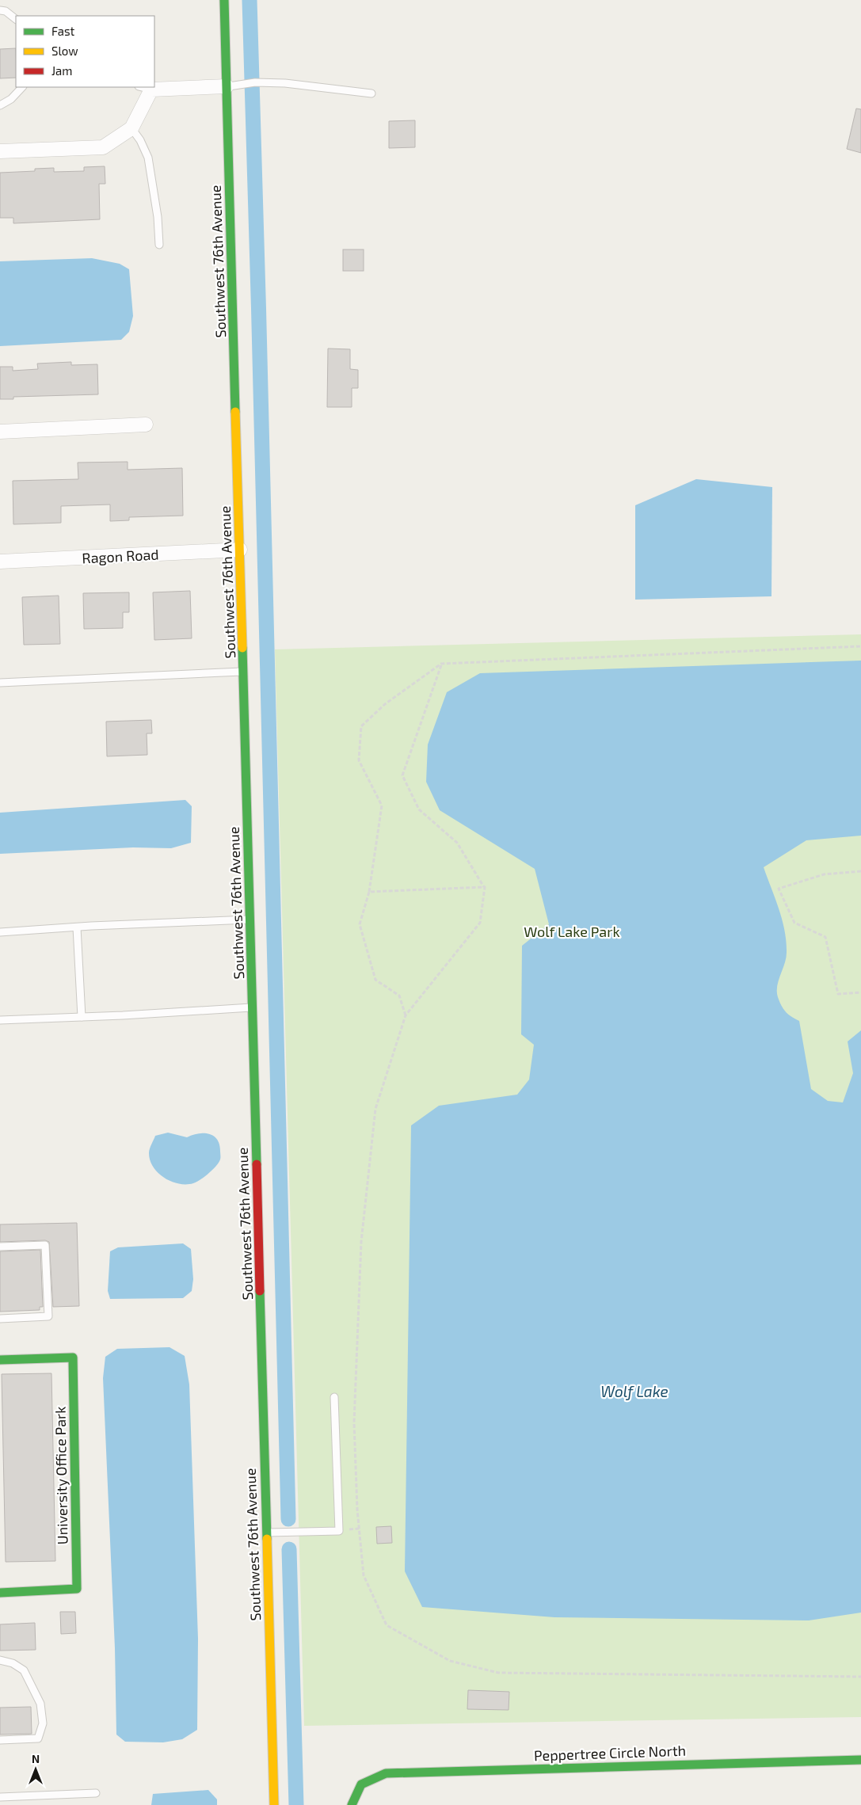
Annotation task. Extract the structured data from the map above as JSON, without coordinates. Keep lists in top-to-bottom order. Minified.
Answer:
{"streets":{"street":["Southwest 76th Avenue","Ragon Road","University Office Park","Peppertree Circle North"]},"crossings":[["Southwest 76th Avenue","Ragon Road"]],"water":["Wolf Lake"],"parks":["Wolf Lake Park"],"legend":["Fast","Slow","Jam"],"north":"top"}
